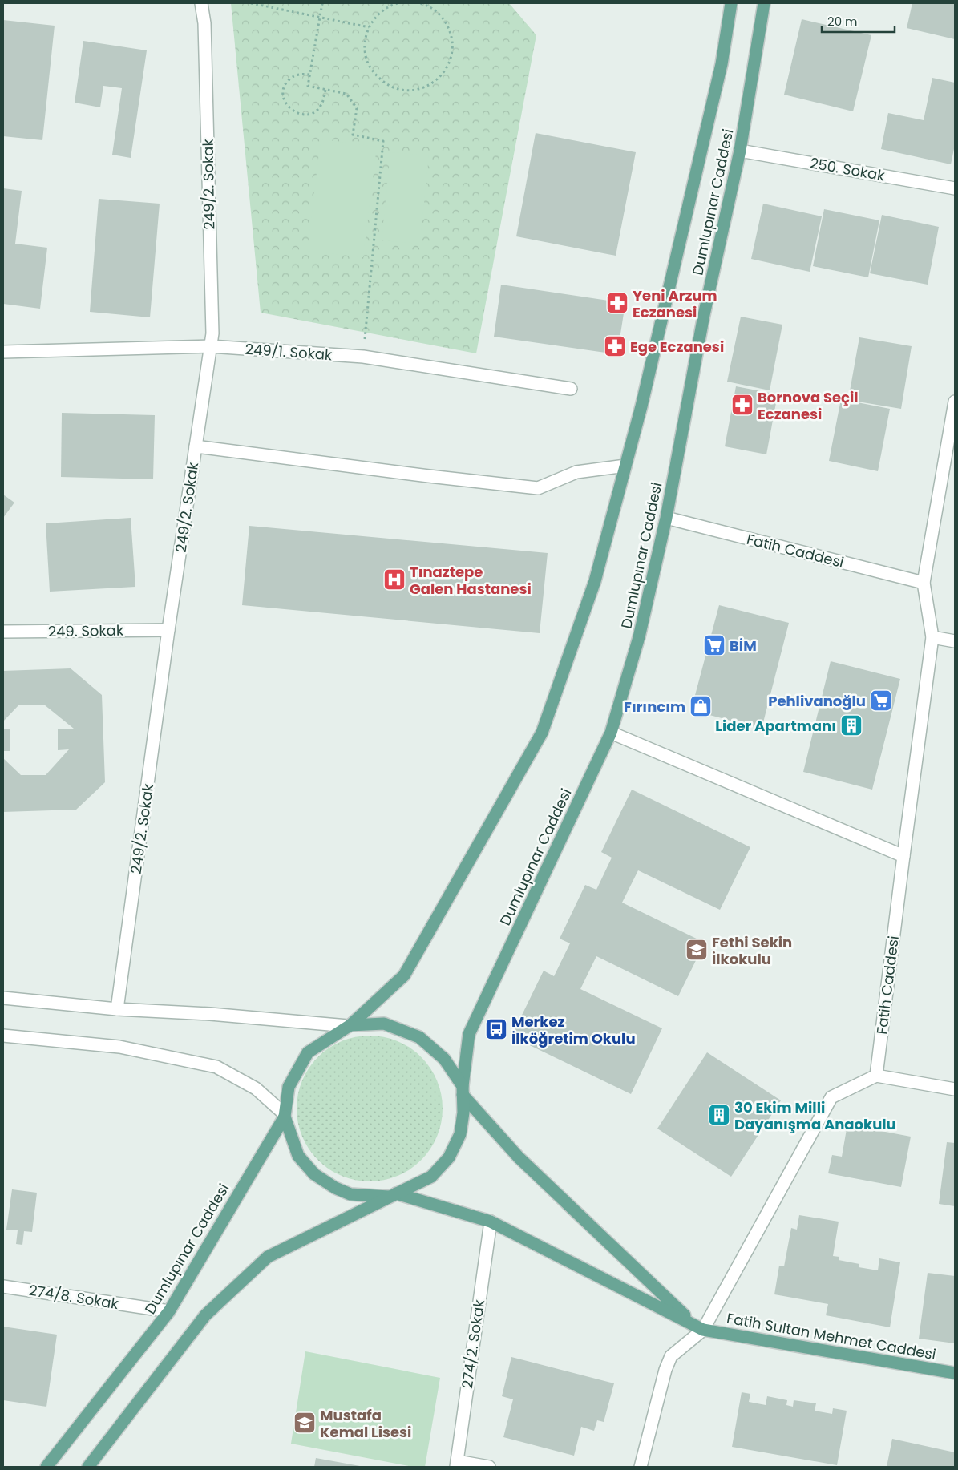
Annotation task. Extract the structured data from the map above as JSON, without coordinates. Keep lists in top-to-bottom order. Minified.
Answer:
{"streets":{"main road":["Dumlupınar Caddesi","Fatih Sultan Mehmet Caddesi"],"street":["250. Sokak","249/2. Sokak","249/1. Sokak","Fatih Caddesi","249. Sokak","274/8. Sokak","274/2. Sokak"]},"crossings":[["250. Sokak","Dumlupınar Caddesi"],["249/2. Sokak","249/1. Sokak"],["249/2. Sokak","249. Sokak"],["Dumlupınar Caddesi","Fatih Caddesi"],["Dumlupınar Caddesi","274/8. Sokak"],["Dumlupınar Caddesi","Fatih Sultan Mehmet Caddesi"],["Fatih Sultan Mehmet Caddesi","274/2. Sokak"]],"places":{"pharmacy":["Yeni Arzum Eczanesi","Ege Eczanesi","Bornova Seçil Eczanesi"],"hospital":["Tınaztepe Galen Hastanesi"],"supermarket":["BİM","Pehlivanoğlu"],"shop":["Fırıncım"],"building":["Lider Apartmanı","30 Ekim Milli Dayanışma Anaokulu"],"school or university":["Fethi Sekin İlkokulu","Mustafa Kemal Lisesi"],"bus stop":["Merkez İlköğretim Okulu"]},"scale_bar":"20 m"}
